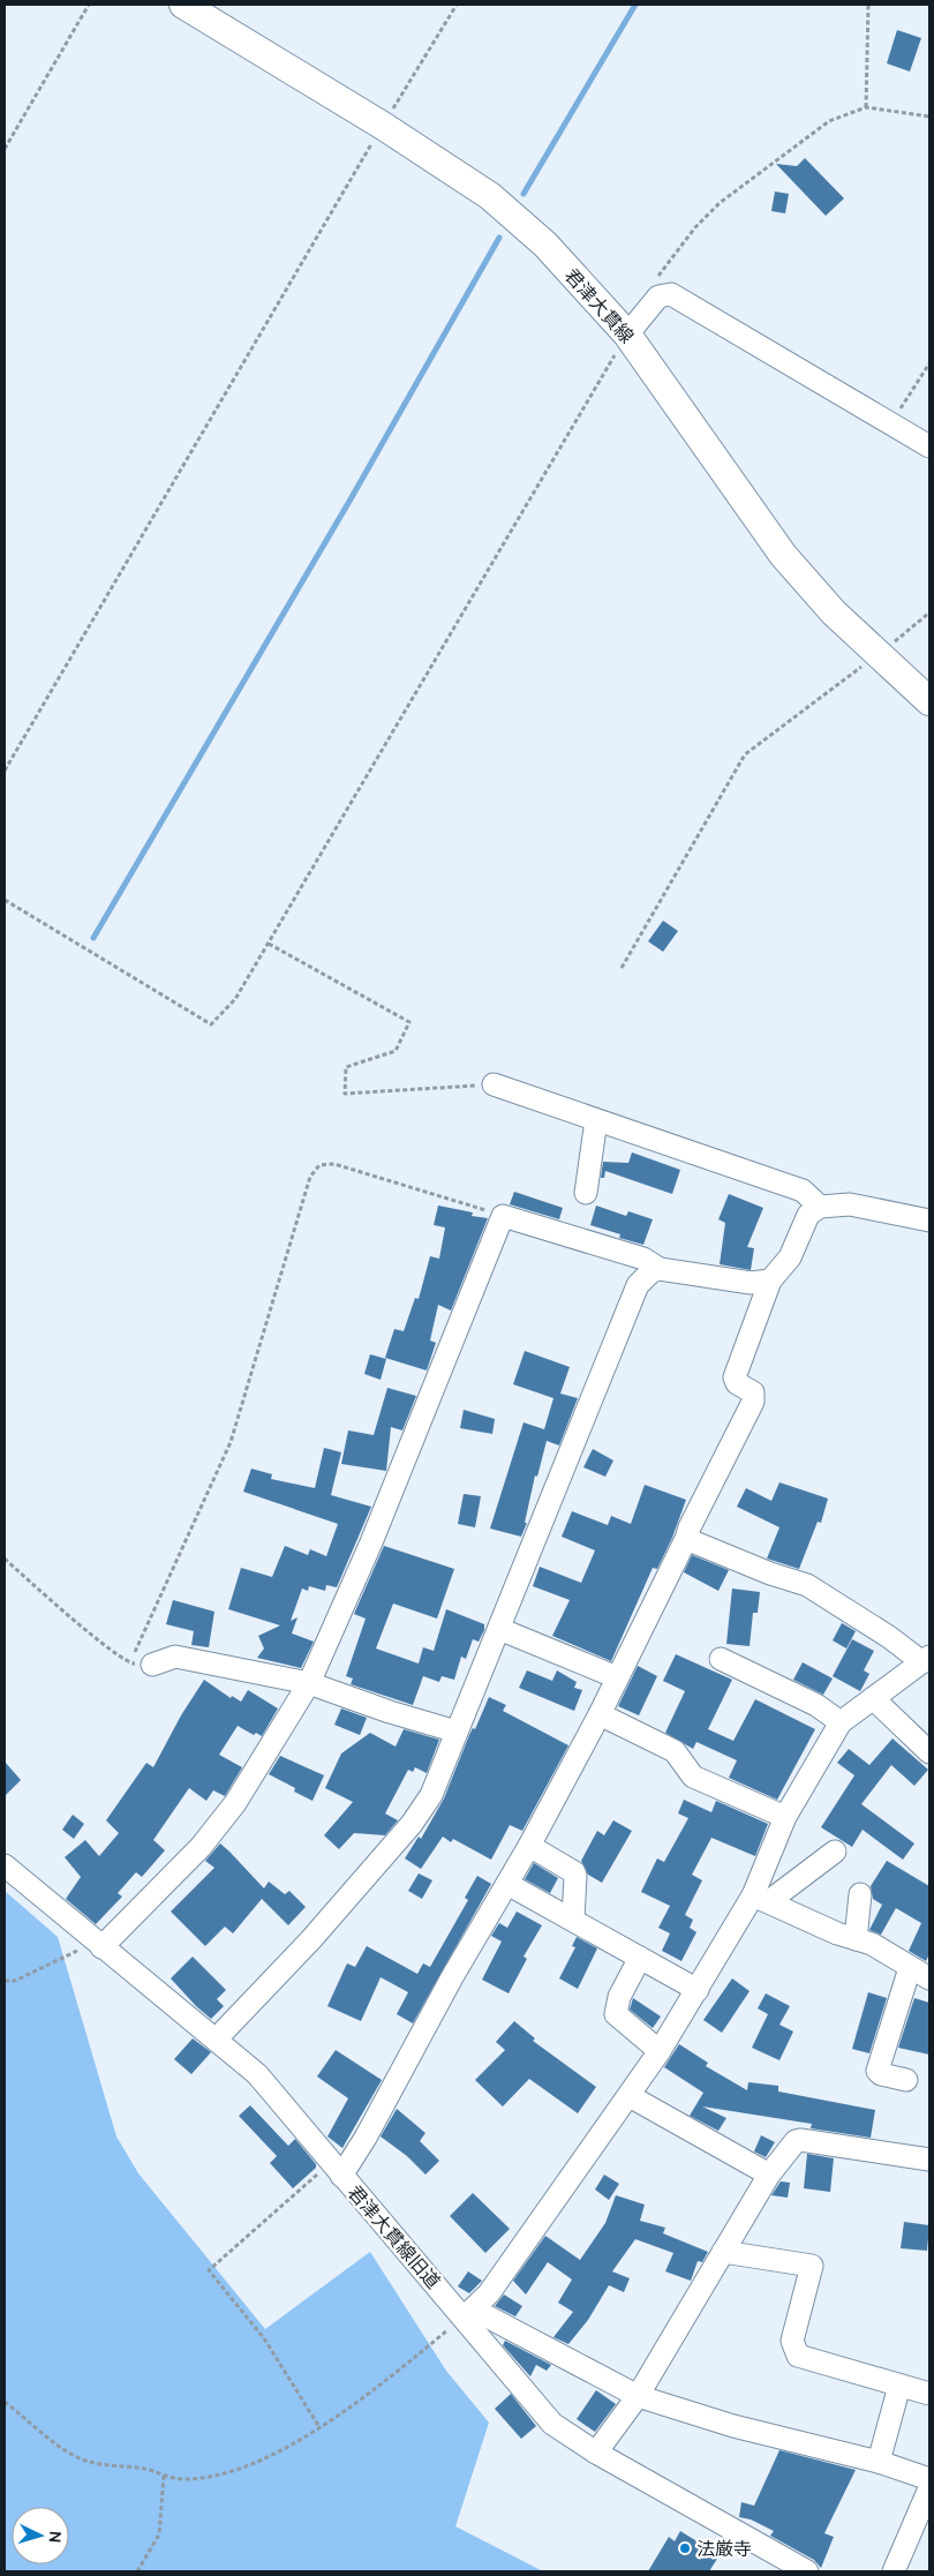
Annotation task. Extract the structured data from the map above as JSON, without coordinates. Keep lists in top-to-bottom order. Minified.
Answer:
{"streets":{"main road":["君津大貫線"],"street":["君津大貫線旧道"]},"places":["法厳寺"],"north":"right"}
